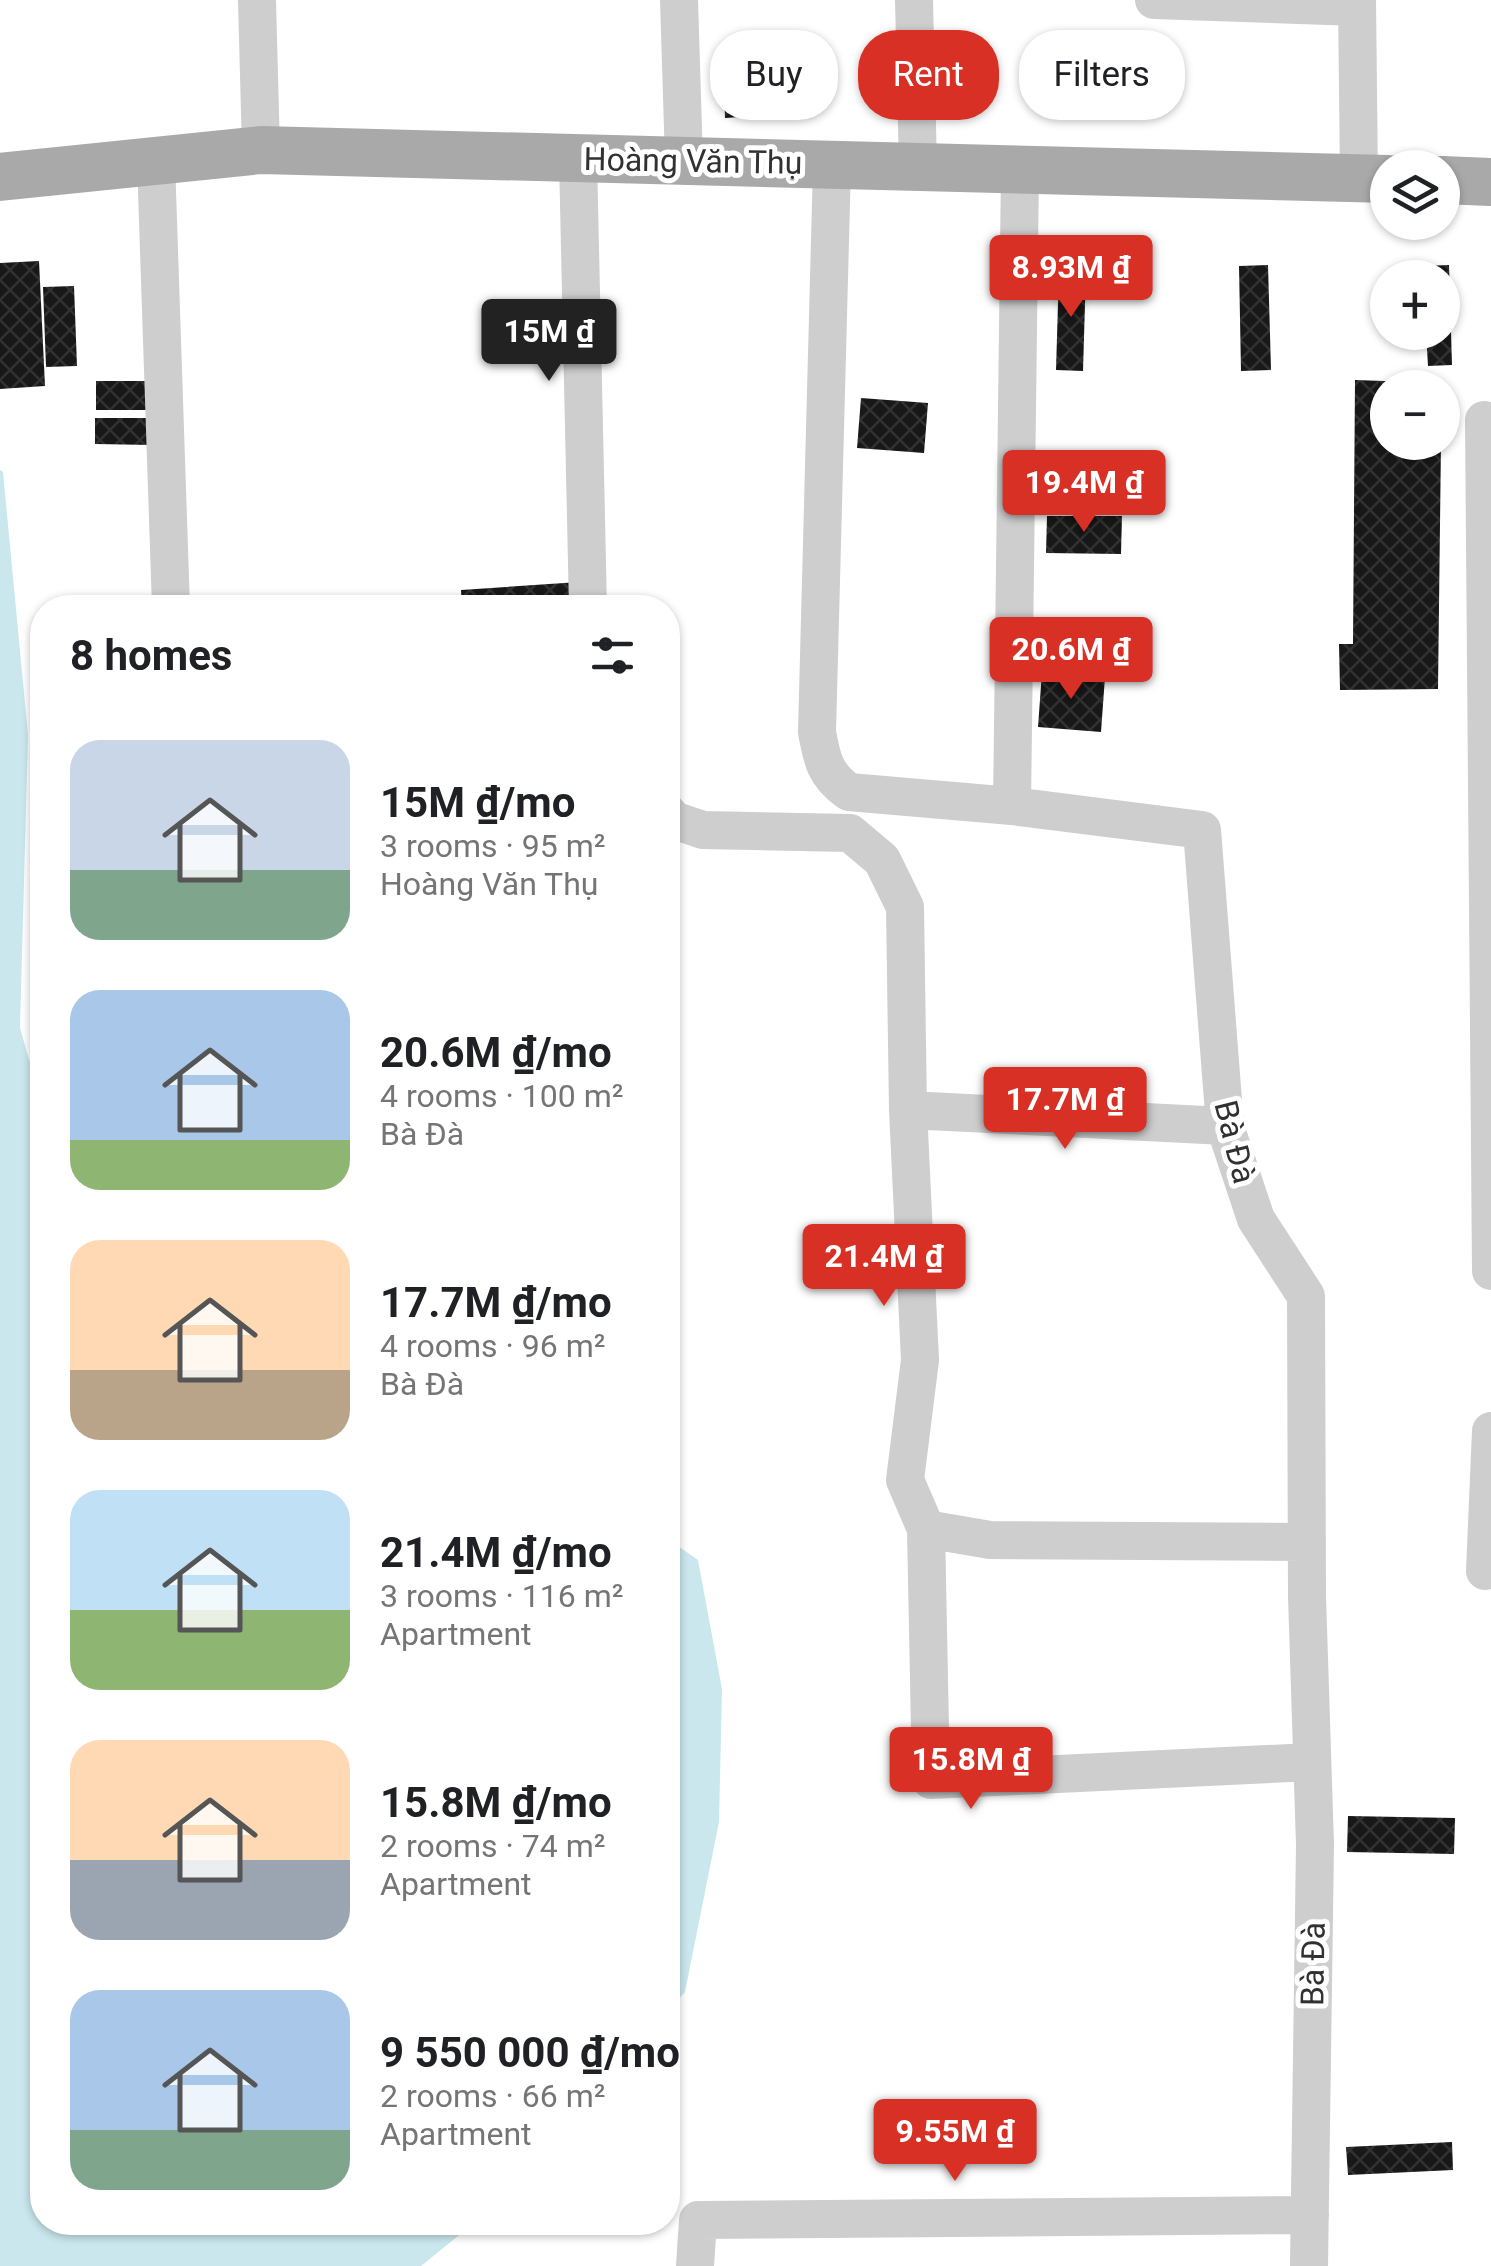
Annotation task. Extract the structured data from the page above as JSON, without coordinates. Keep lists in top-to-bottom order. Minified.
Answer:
{"streets":{"main road":["Hoàng Văn Thụ"],"street":["Bà Đà"]},"page":{"chip":["Buy","Rent","Filters"],"map_buttons":["+","−"],"price":["8.93M ₫","15M ₫","19.4M ₫","20.6M ₫","17.7M ₫","21.4M ₫","15.8M ₫","9.55M ₫"],"heading":"8 homes","list":[{"name":"15M ₫/mo","note":"3 rooms · 95 m² · Hoàng Văn Thụ"},{"name":"20.6M ₫/mo","note":"4 rooms · 100 m² · Bà Đà"},{"name":"17.7M ₫/mo","note":"4 rooms · 96 m² · Bà Đà"},{"name":"21.4M ₫/mo","note":"3 rooms · 116 m² · Apartment"},{"name":"15.8M ₫/mo","note":"2 rooms · 74 m² · Apartment"},{"name":"9 550 000 ₫/mo","note":"2 rooms · 66 m² · Apartment"}]}}
